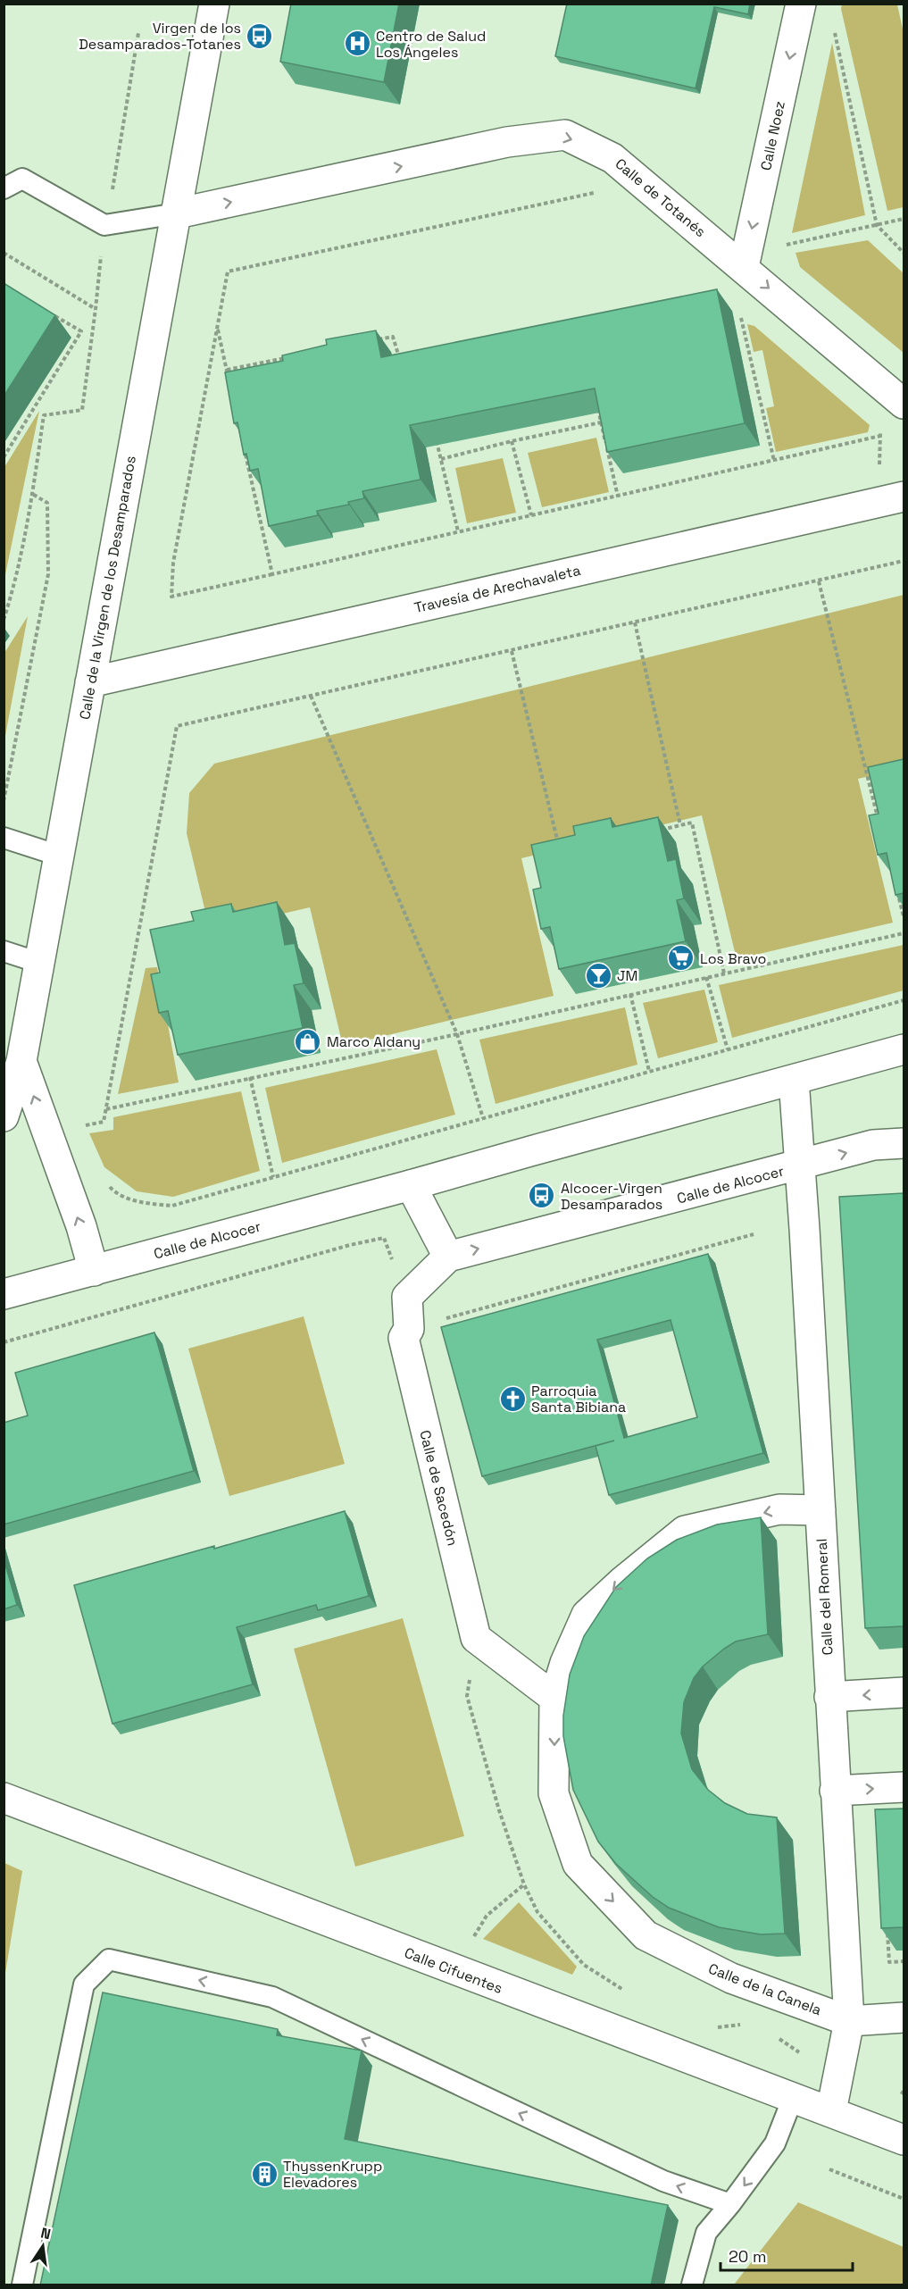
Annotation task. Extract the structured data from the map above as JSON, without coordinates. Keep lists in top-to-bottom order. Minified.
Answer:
{"streets":{"street":["Calle Noez","Calle de Totanés","Calle de la Virgen de los Desamparados","Travesía de Arechavaleta","Calle de Alcocer","Calle de Sacedón","Calle del Romeral","Calle Cifuentes","Calle de la Canela"]},"crossings":[["Calle Noez","Calle de Totanés"],["Calle de Totanés","Calle de la Virgen de los Desamparados"],["Calle de la Virgen de los Desamparados","Travesía de Arechavaleta"],["Calle de Alcocer","Calle de Sacedón"],["Calle de Alcocer","Calle del Romeral"],["Calle del Romeral","Calle Cifuentes"],["Calle del Romeral","Calle de la Canela"]],"one_way":["Calle Noez","Calle de Totanés"],"places":{"bus stop":["Virgen de los Desamparados-Totanes","Alcocer-Virgen Desamparados"],"hospital":["Centro de Salud Los Ángeles"],"supermarket":["Los Bravo"],"bar":["JM"],"shop":["Marco Aldany"],"church":["Parroquia Santa Bibiana"],"building":["ThyssenKrupp Elevadores"]},"scale_bar":"20 m","north":"top"}
